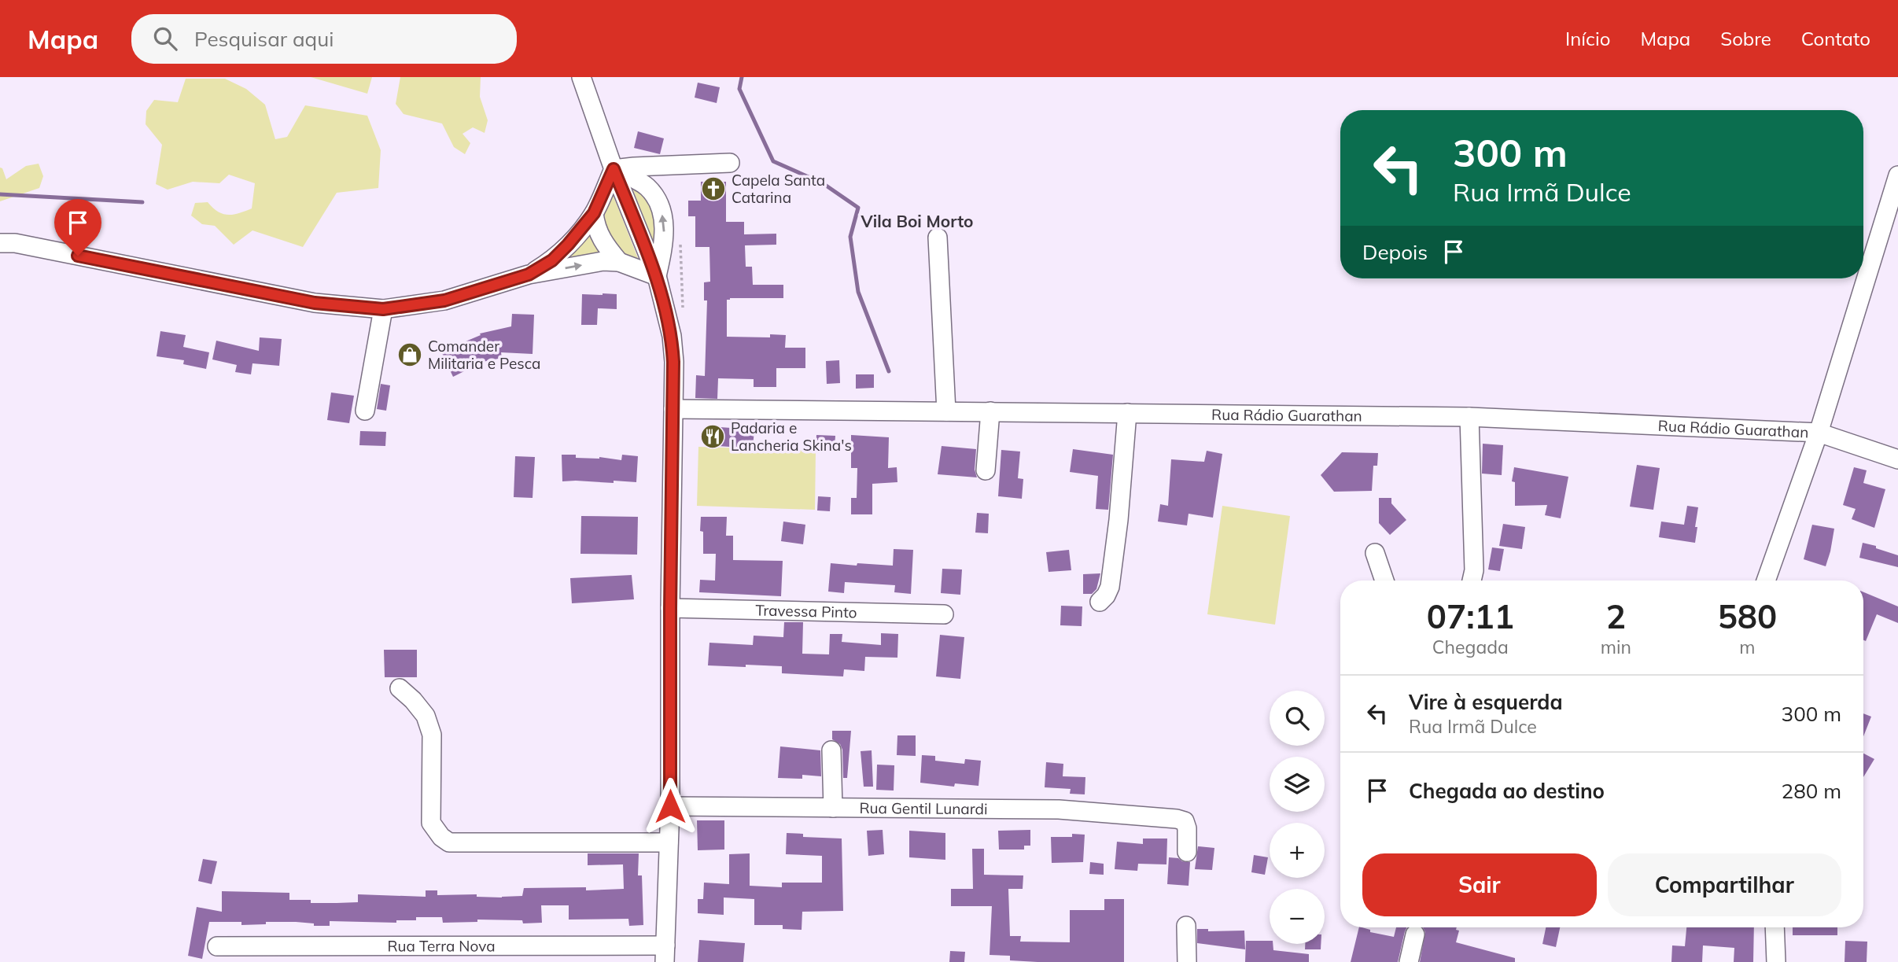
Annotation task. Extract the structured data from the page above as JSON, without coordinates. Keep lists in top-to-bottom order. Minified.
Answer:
{"streets":{"street":["Rua Rádio Guarathan","Travessa Pinto","Rua Gentil Lunardi","Rua Terra Nova"]},"districts":["Vila Boi Morto"],"places":{"church":["Capela Santa Catarina"],"shop":["Comander Militaria e Pesca"],"restaurant":["Padaria e Lancheria Skina's"]},"page":{"header":"Mapa","search":"Pesquisar aqui","nav":["Início","Mapa","Sobre","Contato"],"turn":["300 m","Rua Irmã Dulce"],"then":"Depois","eta":["07:11","Chegada","2","min","580","m"],"list":[{"name":"Vire à esquerda","note":"Rua Irmã Dulce","value":"300 m"},{"name":"Chegada ao destino","value":"280 m"}],"map_buttons":["+","−"],"buttons":["Sair","Compartilhar"]}}
